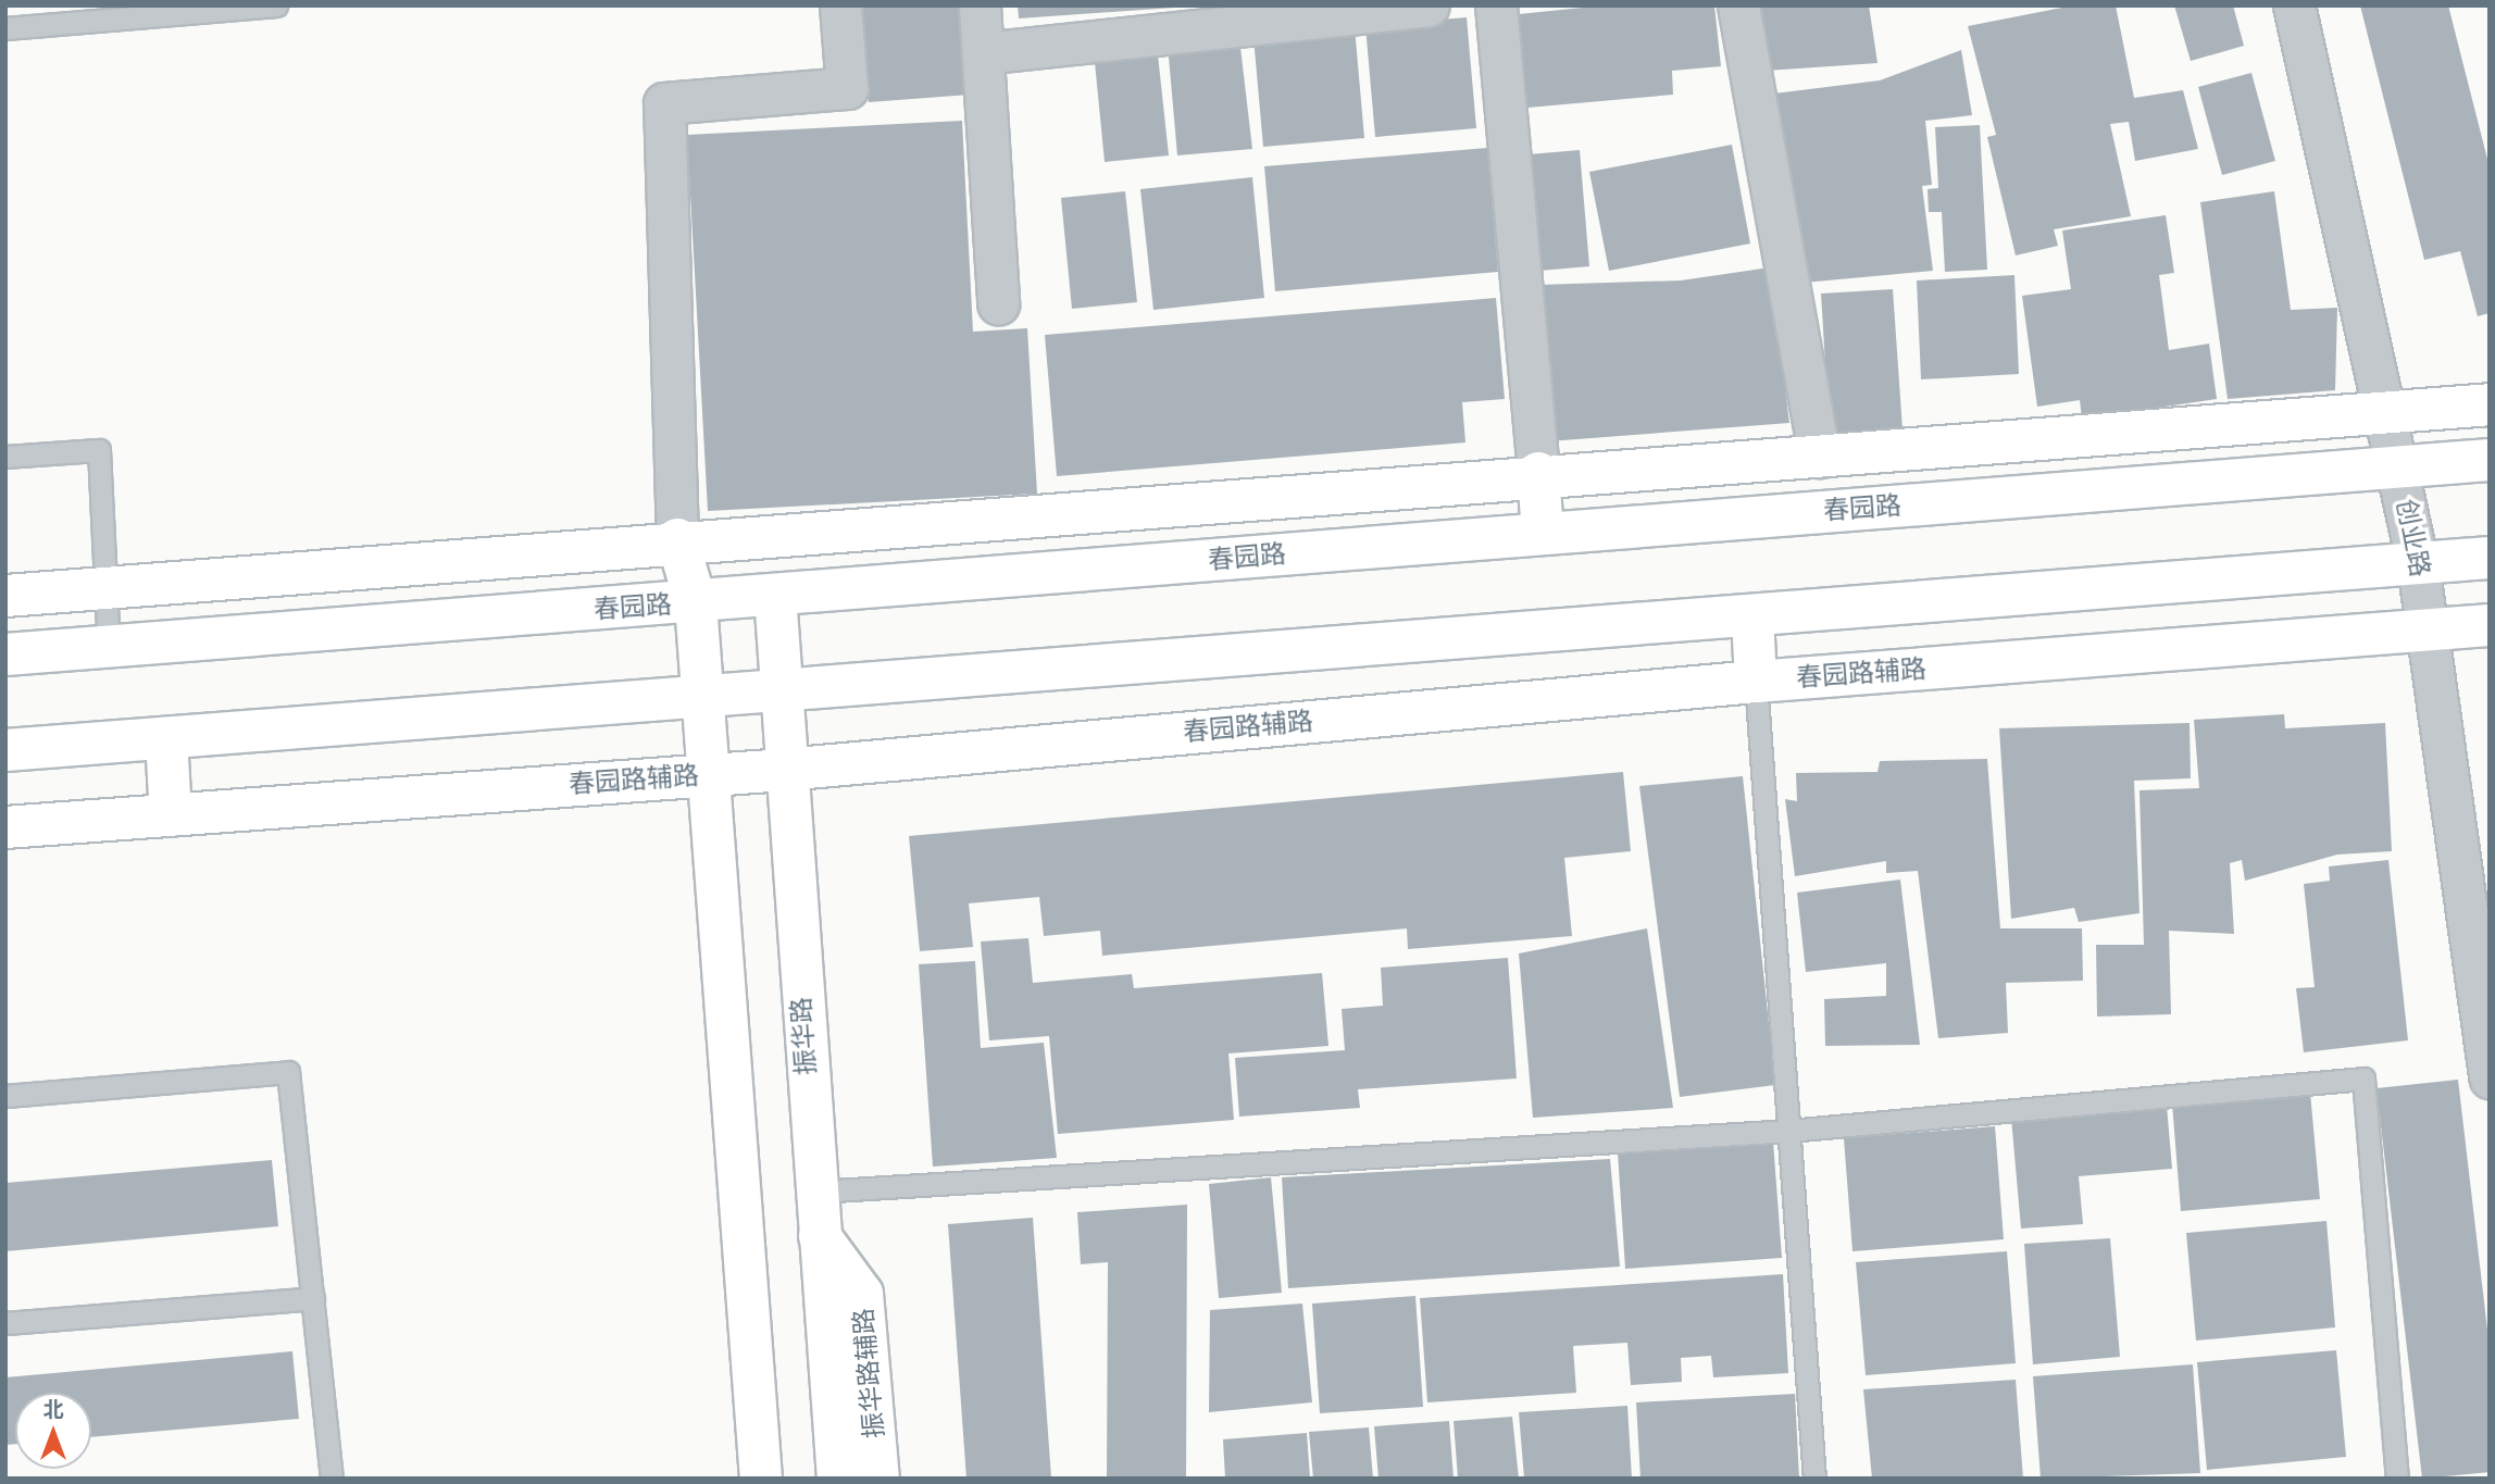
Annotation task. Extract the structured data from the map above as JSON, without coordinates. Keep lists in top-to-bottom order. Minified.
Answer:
{"streets":{"main road":["春园路","春园路辅路","振华路","振华路辅路"],"street":["创业路"]},"crossings":[["春园路","创业路"],["春园路","振华路"],["创业路","春园路辅路"],["春园路辅路","振华路"],["振华路","振华路辅路"]],"north":"top"}
